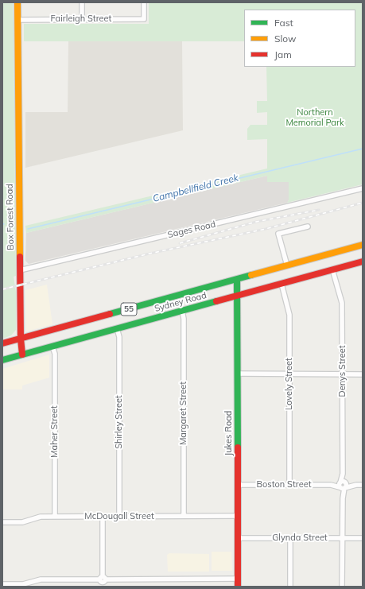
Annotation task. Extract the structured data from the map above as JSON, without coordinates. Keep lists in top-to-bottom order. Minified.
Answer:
{"streets":{"main road":["Box Forest Road","Sydney Road","55","Jukes Road"],"street":["Fairleigh Street","Sages Road","Denys Street","Lovely Street","Margaret Street","Shirley Street","Maher Street","Boston Street","McDougall Street","Glynda Street"]},"crossings":[["Fairleigh Street","Box Forest Road"],["Box Forest Road","Sages Road"],["Box Forest Road","Sydney Road"],["Sydney Road","Denys Street"],["Sydney Road","Lovely Street"],["Sydney Road","Margaret Street"],["Sydney Road","Shirley Street"],["Sydney Road","Maher Street"],["Sydney Road","Jukes Road"],["Denys Street","Boston Street"],["Denys Street","Glynda Street"],["Lovely Street","Boston Street"],["Margaret Street","McDougall Street"],["Shirley Street","McDougall Street"],["Maher Street","McDougall Street"],["Jukes Road","Boston Street"],["Jukes Road","McDougall Street"],["Jukes Road","Glynda Street"]],"water":["Campbellfield Creek"],"parks":["Northern Memorial Park"],"legend":["Fast","Slow","Jam"]}
